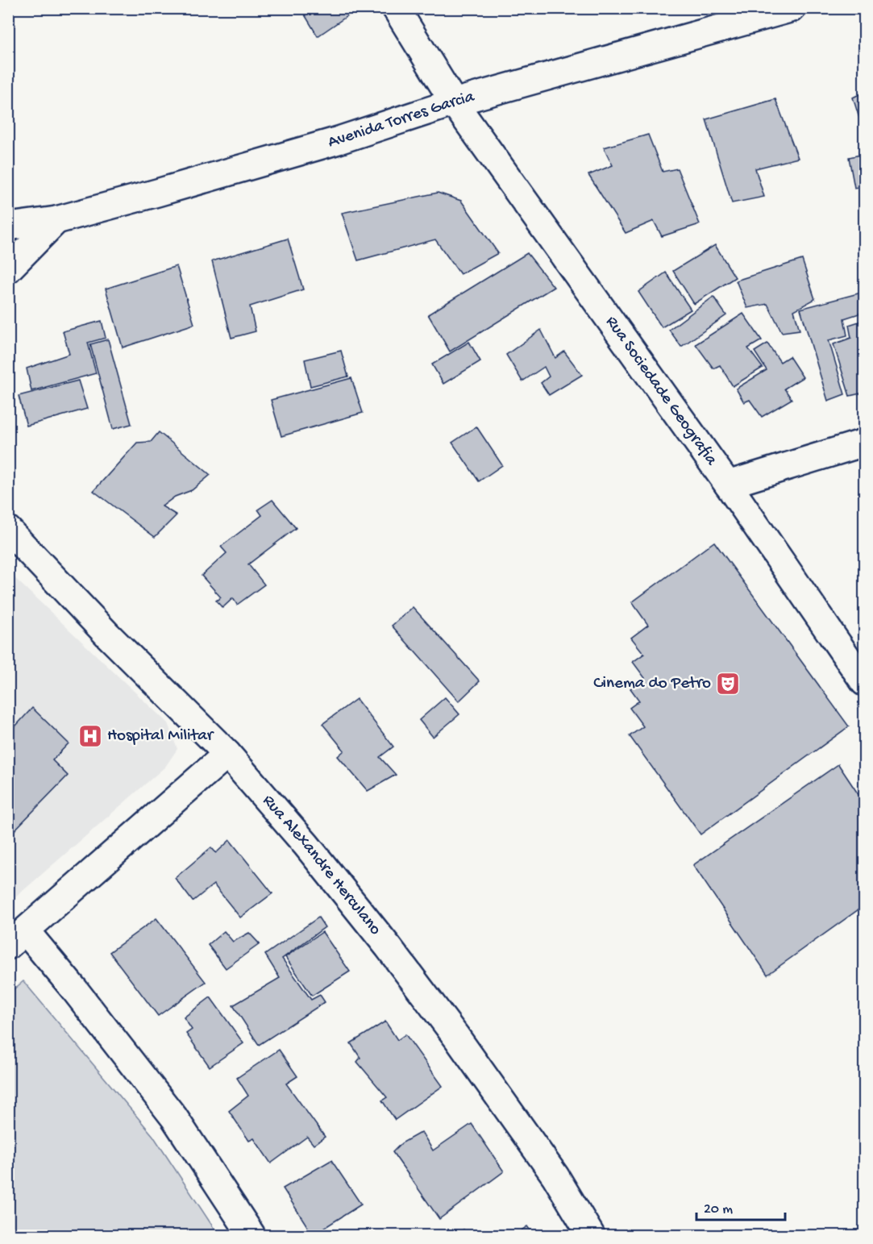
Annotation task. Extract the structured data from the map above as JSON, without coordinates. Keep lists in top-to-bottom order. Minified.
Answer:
{"streets":{"main road":["Avenida Torres Garcia","Rua Sociedade Geografia","Rua Alexandre Herculano"]},"crossings":[["Avenida Torres Garcia","Rua Sociedade Geografia"]],"places":{"theatre":["Cinema do Petro"],"hospital":["Hospital Militar"]},"scale_bar":"20 m"}
